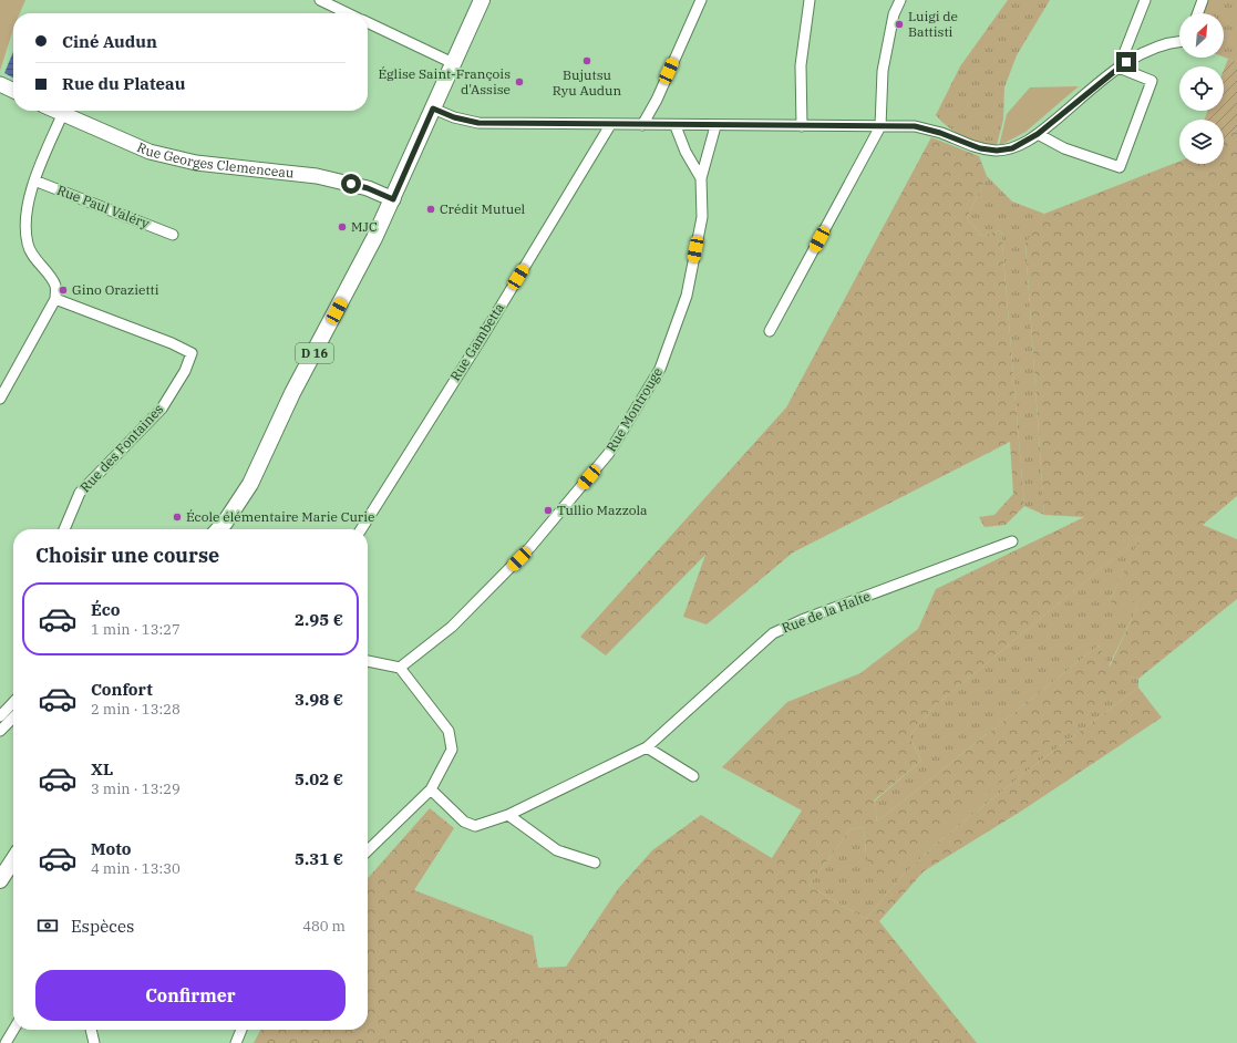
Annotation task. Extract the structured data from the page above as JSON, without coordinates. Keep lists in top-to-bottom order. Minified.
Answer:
{"streets":{"main road":["Rue Georges Clemenceau","D 16"],"street":["Rue Paul Valéry","Rue Gambetta","Rue Montrouge","Rue des Fontaines","Rue de la Halte"]},"crossings":[["Rue Georges Clemenceau","D 16"]],"places":["Luigi de Battisti","Bujutsu Ryu Audun","Église Saint-François d'Assise","Crédit Mutuel","MJC","Gino Orazietti","Tullio Mazzola","École élémentaire Marie Curie"],"north":"top right","page":{"banner":["Ciné Audun","Rue du Plateau"],"heading":"Choisir une course","list":[{"name":"Éco","note":"1 min · 13:27","value":"2.95 €"},{"name":"Confort","note":"2 min · 13:28","value":"3.98 €"},{"name":"XL","note":"3 min · 13:29","value":"5.02 €"},{"name":"Moto","note":"4 min · 13:30","value":"5.31 €"}],"pay":["Espèces","480 m"],"buttons":"Confirmer"}}
